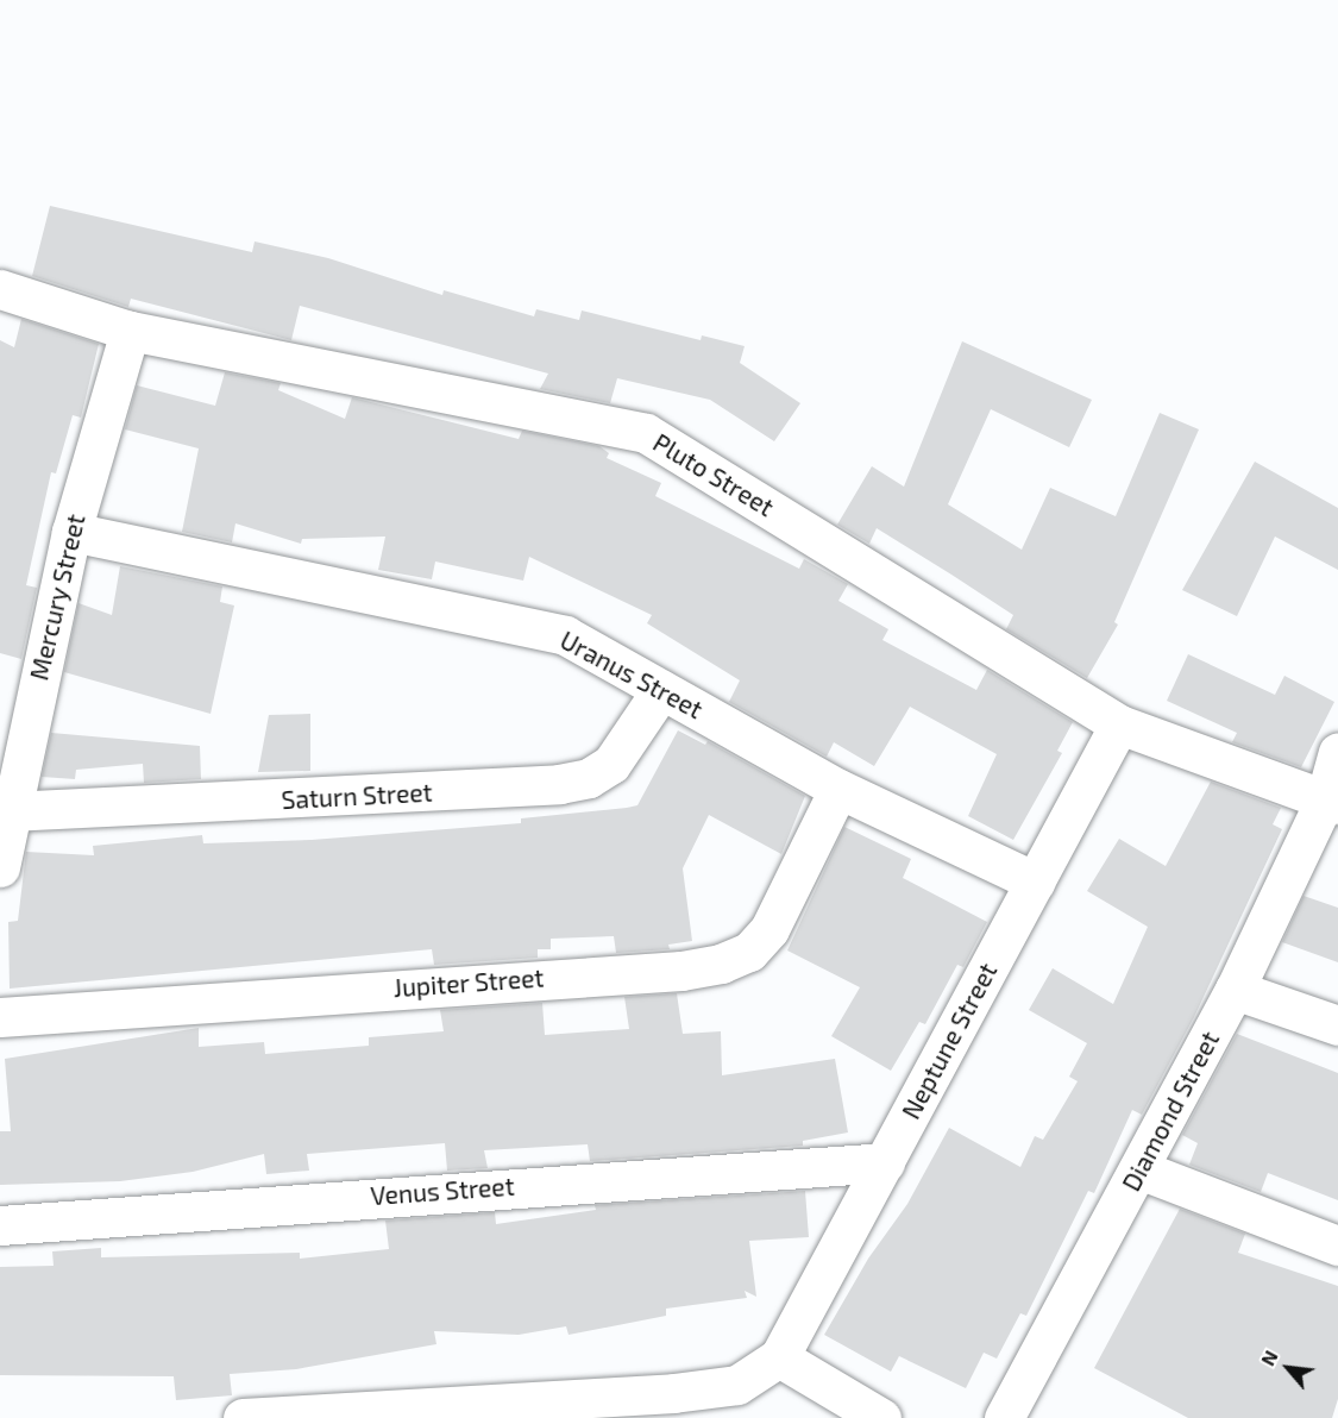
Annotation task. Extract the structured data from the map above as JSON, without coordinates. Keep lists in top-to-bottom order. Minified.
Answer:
{"streets":{"street":["Pluto Street","Mercury Street","Uranus Street","Saturn Street","Jupiter Street","Neptune Street","Diamond Street","Venus Street"]},"crossings":[["Pluto Street","Mercury Street"],["Pluto Street","Neptune Street"],["Pluto Street","Diamond Street"],["Mercury Street","Uranus Street"],["Mercury Street","Saturn Street"],["Uranus Street","Saturn Street"],["Uranus Street","Jupiter Street"],["Uranus Street","Neptune Street"],["Neptune Street","Venus Street"]],"north":"top left"}
